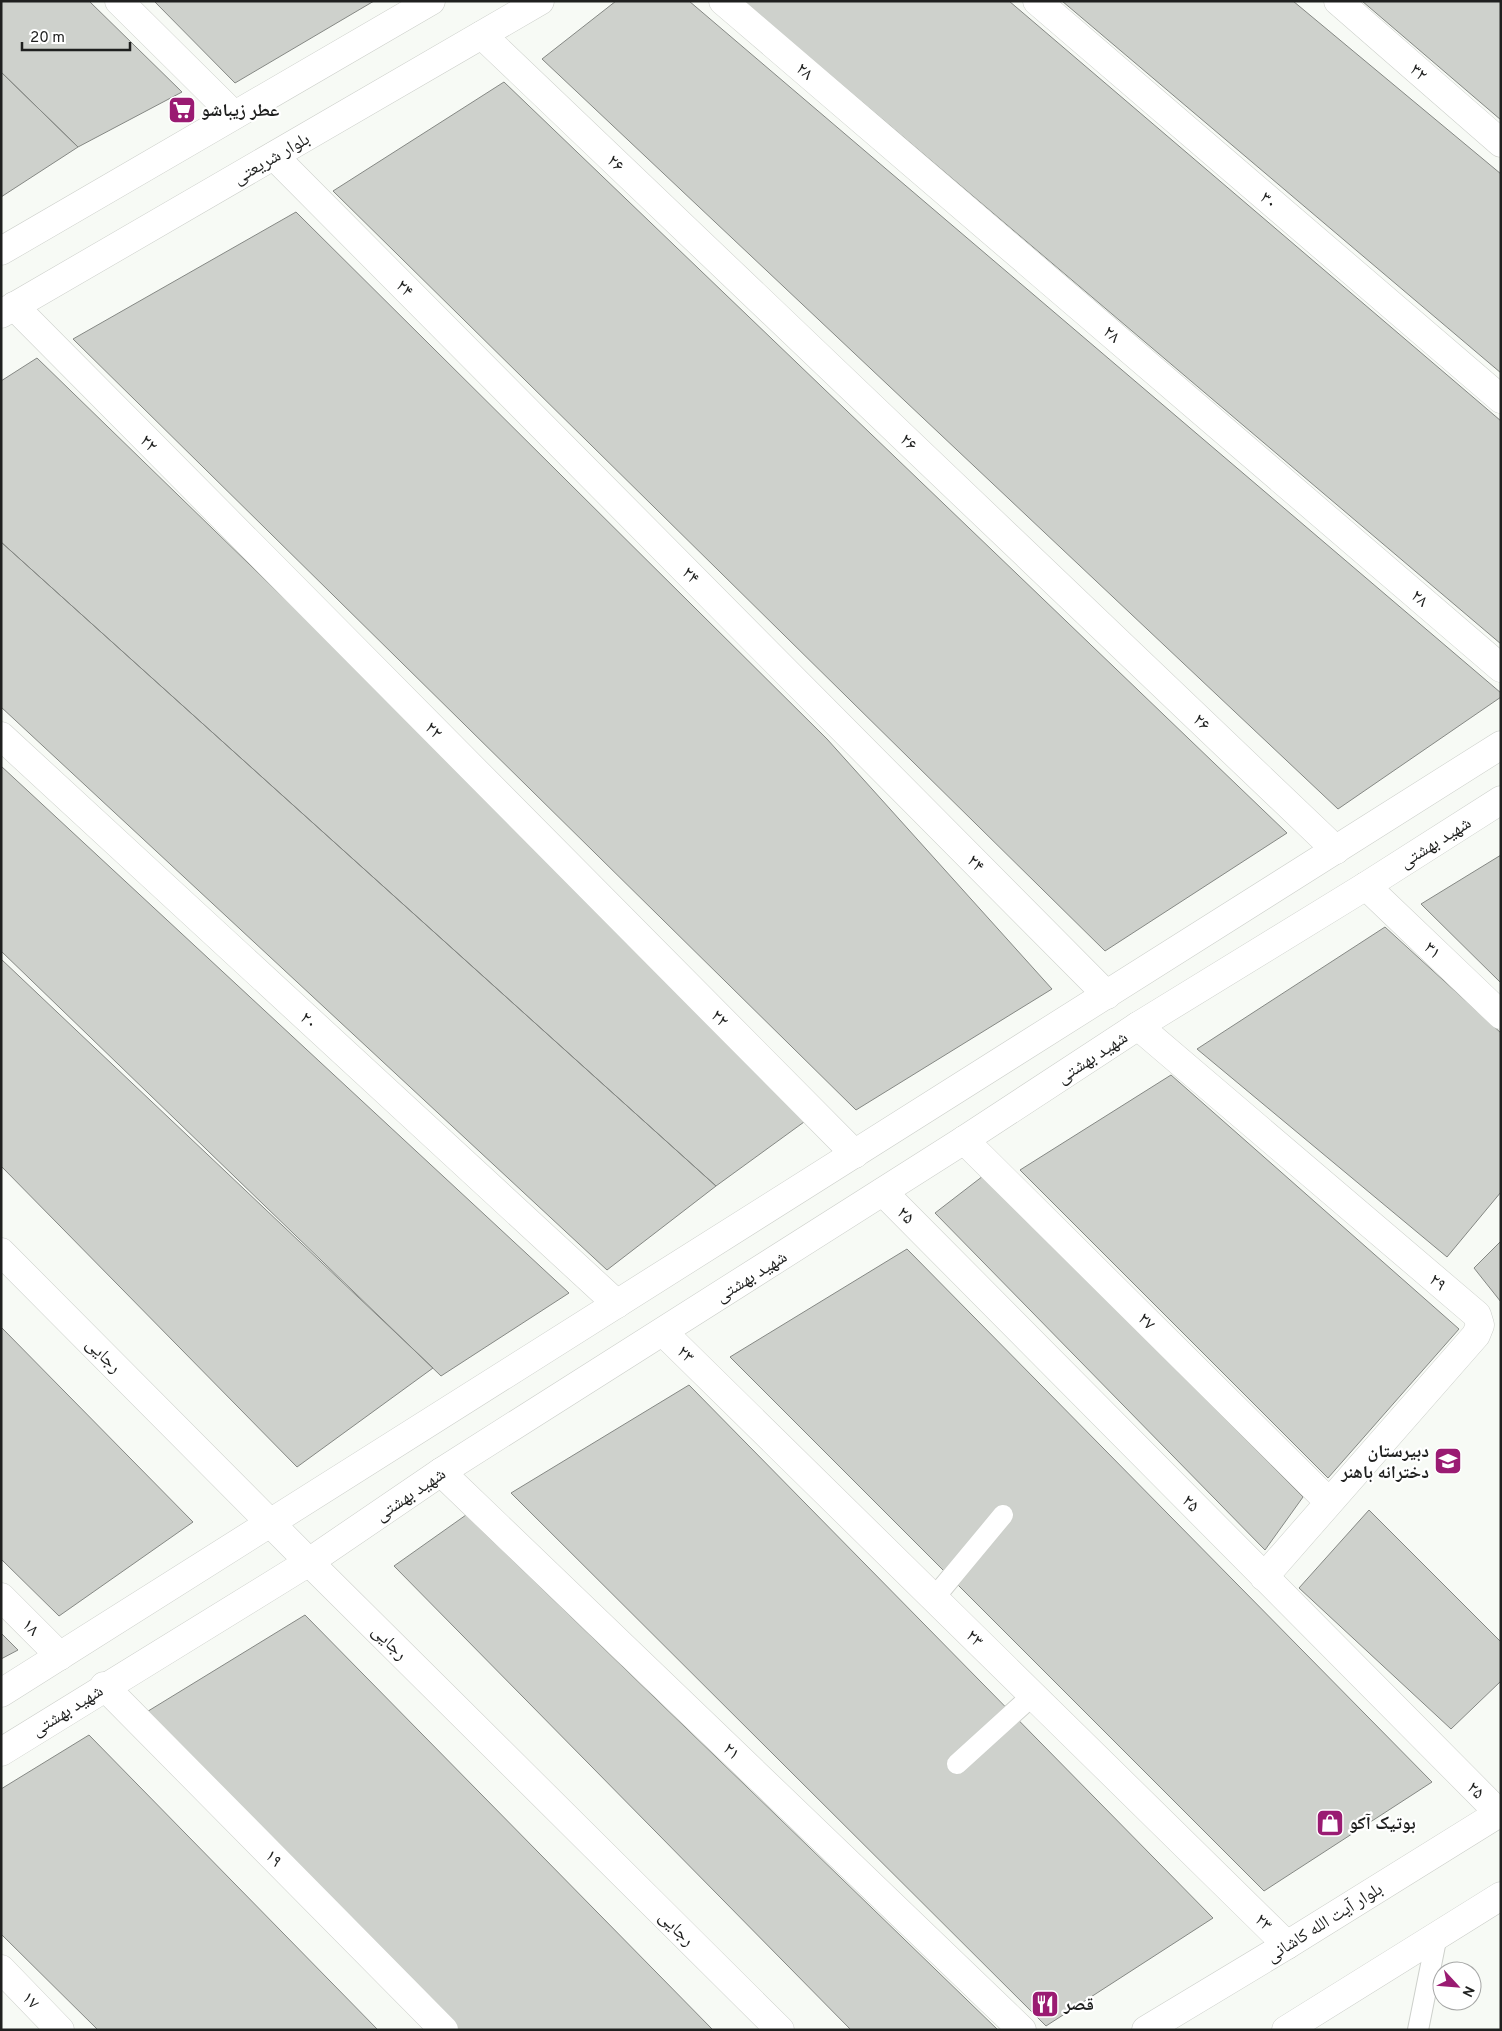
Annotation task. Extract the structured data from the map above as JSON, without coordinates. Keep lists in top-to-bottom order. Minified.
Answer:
{"streets":{"street":["۲۸","۳۲","بلوار شریعتی","۲۶","۳۰","۲۴","۲۲","شهید بهشتی","۳۱","۲۰","۲۵","۲۹","۲۷","۲۳","رجایی","۱۸","۲۱","۱۹","بلوار آیت الله کاشانی","۱۷"]},"crossings":[["بلوار شریعتی","۲۶"],["بلوار شریعتی","۲۴"],["بلوار شریعتی","۲۲"],["شهید بهشتی","۳۱"],["شهید بهشتی","۲۵"],["شهید بهشتی","۲۹"],["شهید بهشتی","۲۷"],["شهید بهشتی","۲۳"],["شهید بهشتی","رجایی"],["شهید بهشتی","۲۱"],["شهید بهشتی","۱۹"],["۲۵","۲۹"],["۲۵","بلوار آیت الله کاشانی"],["۲۹","۲۷"],["۲۳","بلوار آیت الله کاشانی"]],"places":{"supermarket":["عطر زیباشو"],"school or university":["دبیرستان دخترانه باهنر"],"shop":["بوتیک آکو"],"restaurant":["قصر"]},"scale_bar":"20 m","north":"bottom right"}
